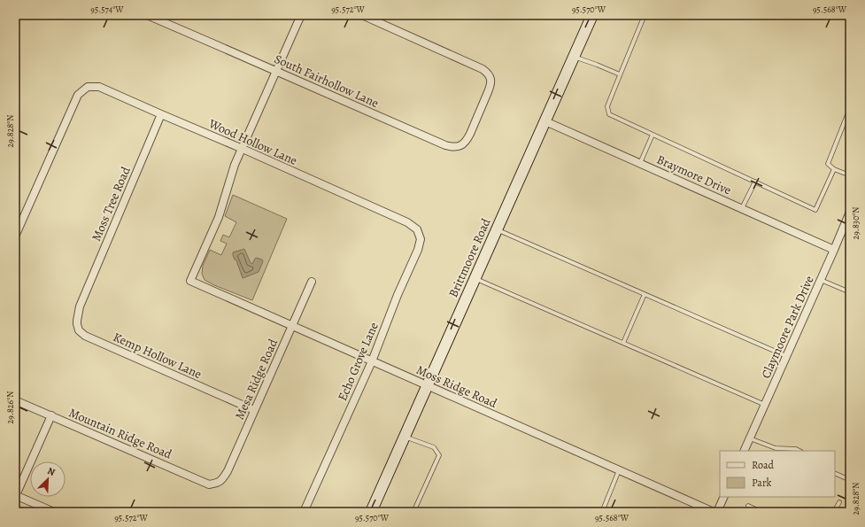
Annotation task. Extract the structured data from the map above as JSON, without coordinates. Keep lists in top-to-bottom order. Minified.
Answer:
{"streets":{"main road":["Brittmoore Road"],"street":["South Fairhollow Lane","Wood Hollow Lane","Braymore Drive","Moss Tree Road","Claymoore Park Drive","Kemp Hollow Lane","Echo Grove Lane","Mesa Ridge Road","Moss Ridge Road","Mountain Ridge Road"]},"crossings":[["Wood Hollow Lane","Moss Tree Road"],["Wood Hollow Lane","Echo Grove Lane"],["Wood Hollow Lane","Moss Ridge Road"],["Braymore Drive","Brittmoore Road"],["Braymore Drive","Claymoore Park Drive"],["Moss Tree Road","Kemp Hollow Lane"],["Brittmoore Road","Moss Ridge Road"],["Kemp Hollow Lane","Mesa Ridge Road"],["Echo Grove Lane","Moss Ridge Road"],["Mesa Ridge Road","Moss Ridge Road"],["Mesa Ridge Road","Mountain Ridge Road"]],"legend":["Road","Park"],"north":"top right","coordinates":["95.574°W","95.572°W","95.570°W","95.568°W","29.828°N","29.830°N","29.826°N"]}
